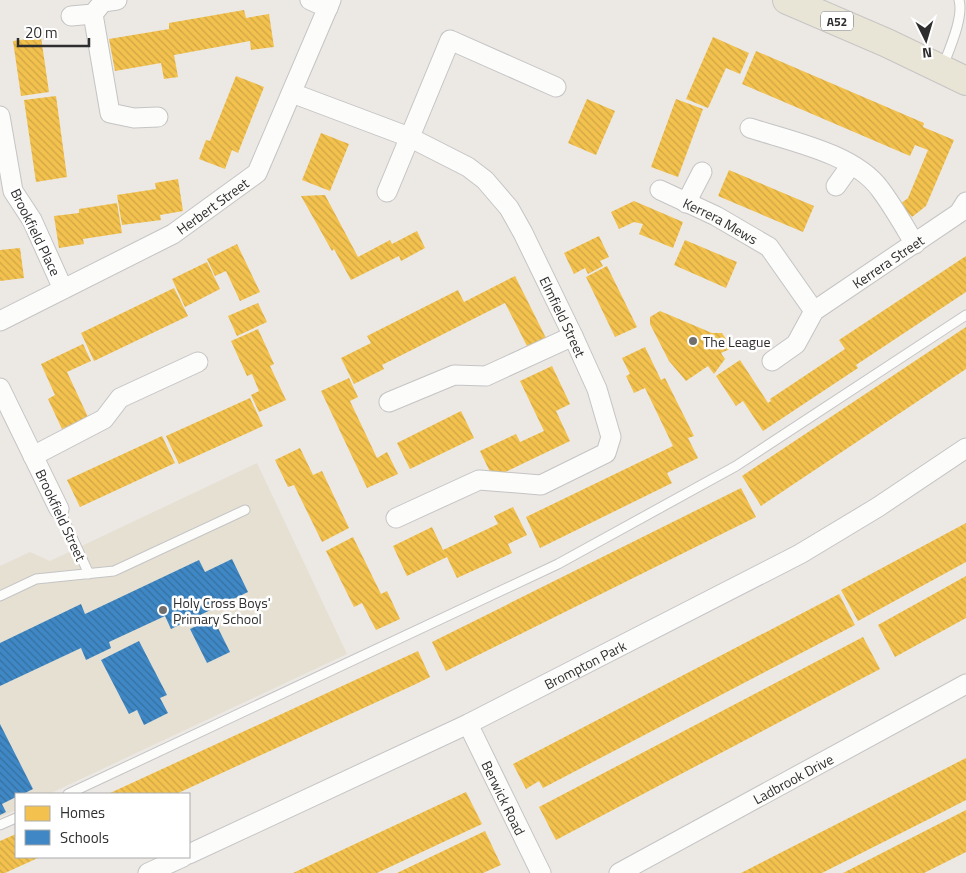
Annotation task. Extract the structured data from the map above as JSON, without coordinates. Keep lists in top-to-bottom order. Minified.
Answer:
{"streets":{"main road":["A52"],"street":["Herbert Street","Kerrera Mews","Brookfield Place","Kerrera Street","Elmfield Street","Brookfield Street","Brompton Park","Ladbrook Drive","Berwick Road"]},"crossings":[["Herbert Street","Brookfield Place"],["Herbert Street","Elmfield Street"],["Kerrera Mews","Kerrera Street"],["Brompton Park","Berwick Road"]],"places":["The League","Holy Cross Boys' Primary School"],"legend":["Homes","Schools"],"scale_bar":"20 m","north":"bottom"}
